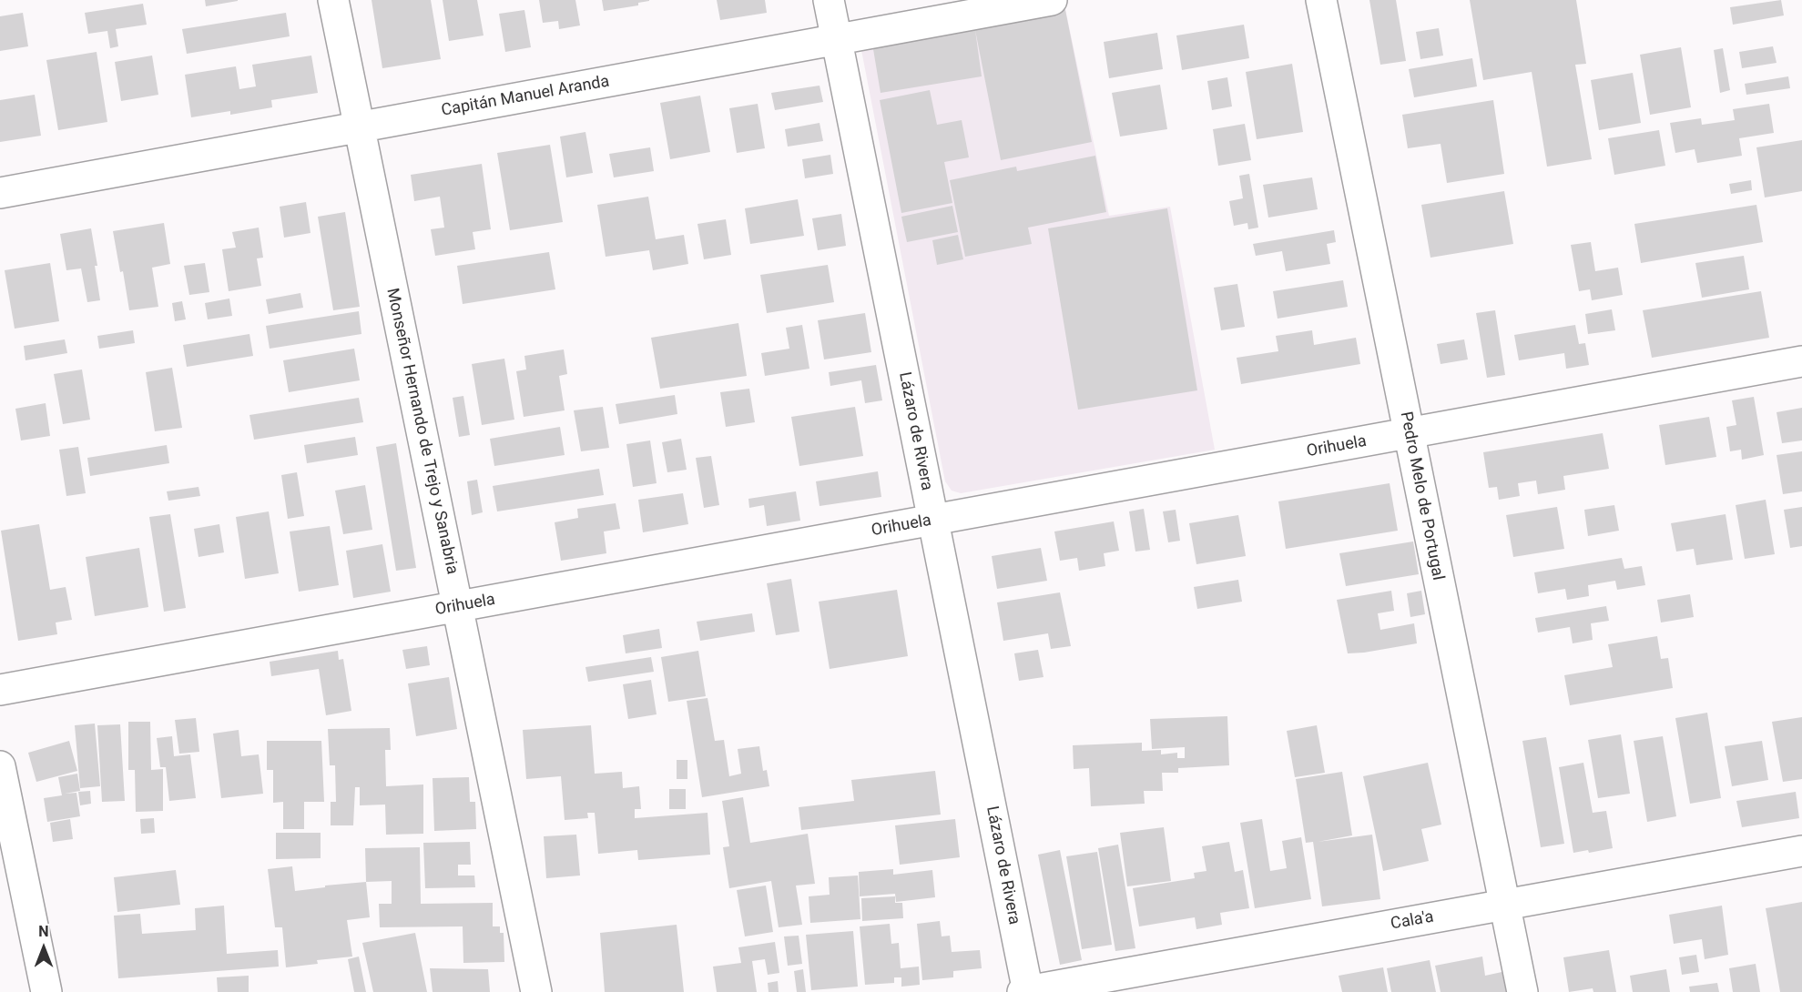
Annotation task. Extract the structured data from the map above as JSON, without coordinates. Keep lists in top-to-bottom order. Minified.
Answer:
{"streets":{"street":["Capitán Manuel Aranda","Monseñor Hernando de Trejo y Sanabria","Lázaro de Rivera","Orihuela","Pedro Melo de Portugal","Cala'a"]},"crossings":[["Capitán Manuel Aranda","Monseñor Hernando de Trejo y Sanabria"],["Capitán Manuel Aranda","Lázaro de Rivera"],["Monseñor Hernando de Trejo y Sanabria","Orihuela"],["Lázaro de Rivera","Orihuela"],["Lázaro de Rivera","Cala'a"],["Orihuela","Pedro Melo de Portugal"],["Pedro Melo de Portugal","Cala'a"]],"north":"top"}
